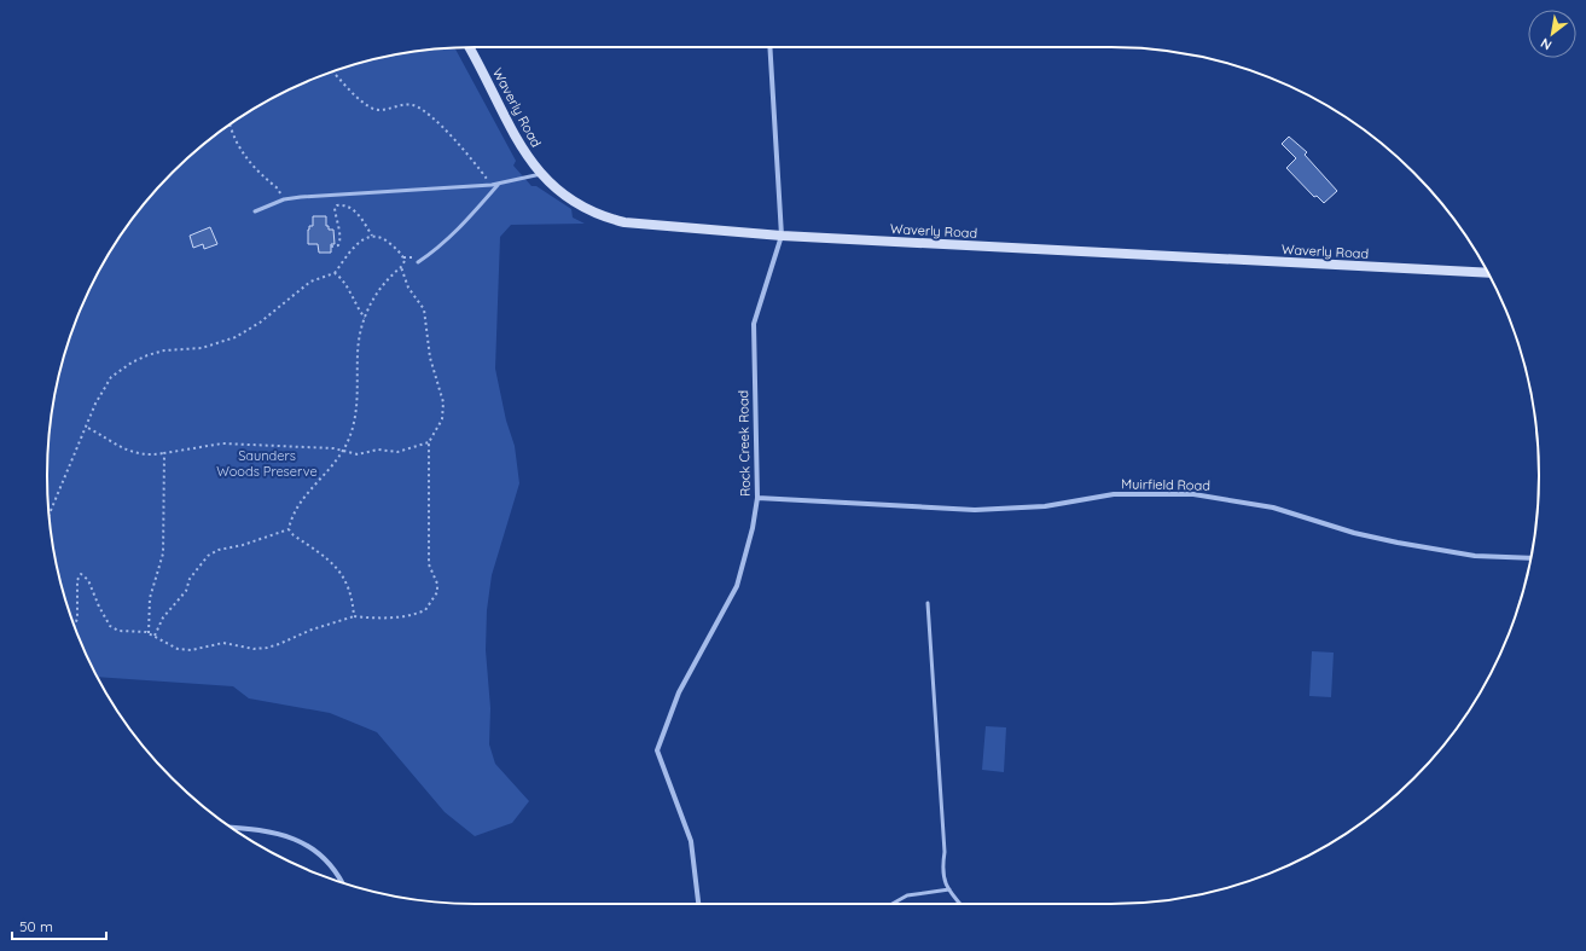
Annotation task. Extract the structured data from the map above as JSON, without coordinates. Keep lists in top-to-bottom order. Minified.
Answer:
{"streets":{"street":["Waverly Road","Rock Creek Road","Muirfield Road"]},"crossings":[["Waverly Road","Rock Creek Road"],["Rock Creek Road","Muirfield Road"]],"parks":["Saunders Woods Preserve"],"scale_bar":"50 m","north":"bottom left"}
